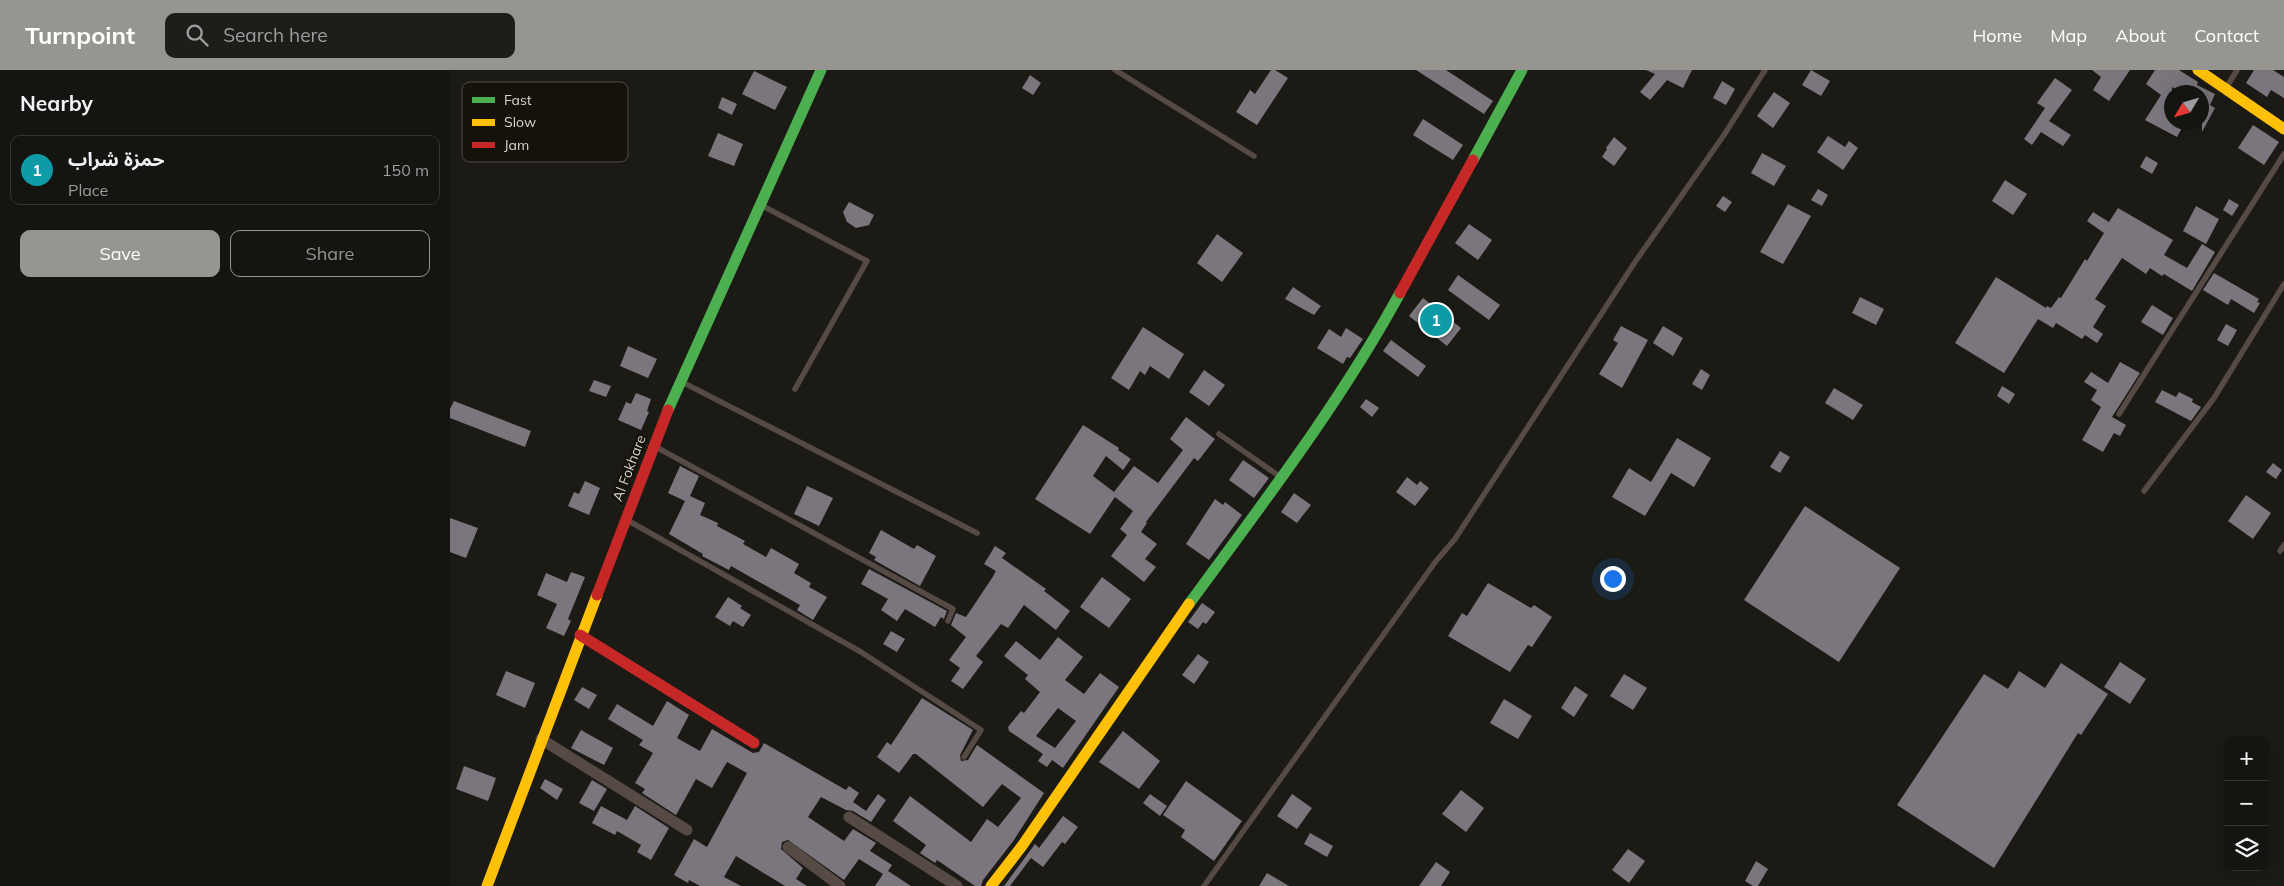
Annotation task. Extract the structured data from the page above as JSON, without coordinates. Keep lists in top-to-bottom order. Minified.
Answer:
{"streets":{"street":["Al Fokhare"]},"legend":["Fast","Slow","Jam"],"north":"bottom left","page":{"header":"Turnpoint","search":"Search here","nav":["Home","Map","About","Contact"],"heading":"Nearby","list":[{"mark":"1","name":"حمزة شراب","note":"Place","value":"150 m"}],"buttons":["Save","Share"],"pins":"1","map_buttons":["+","−"]}}
